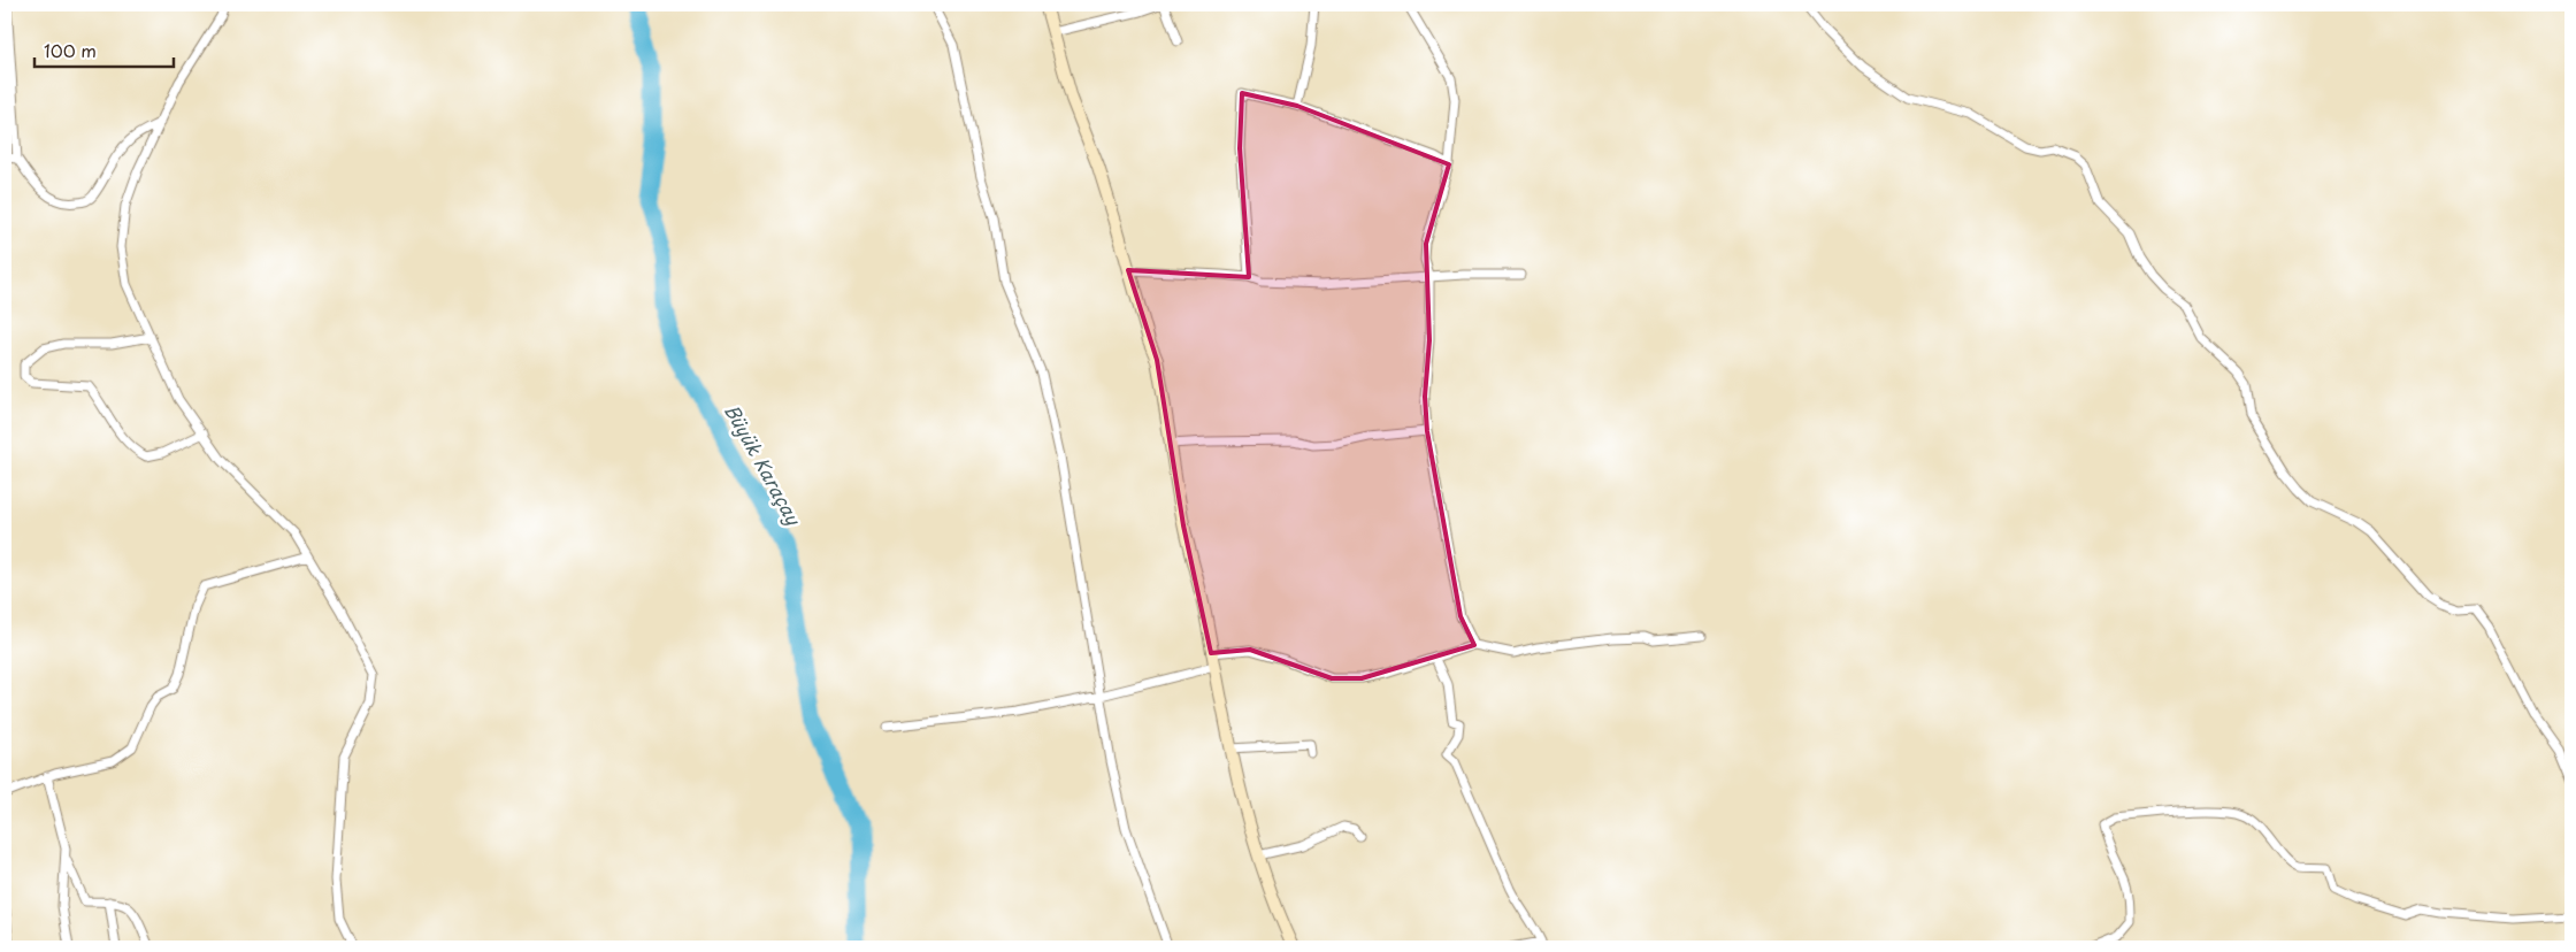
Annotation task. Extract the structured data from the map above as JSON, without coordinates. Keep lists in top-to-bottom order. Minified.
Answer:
{"water":["Büyük Karaçay"],"scale_bar":"100 m"}
